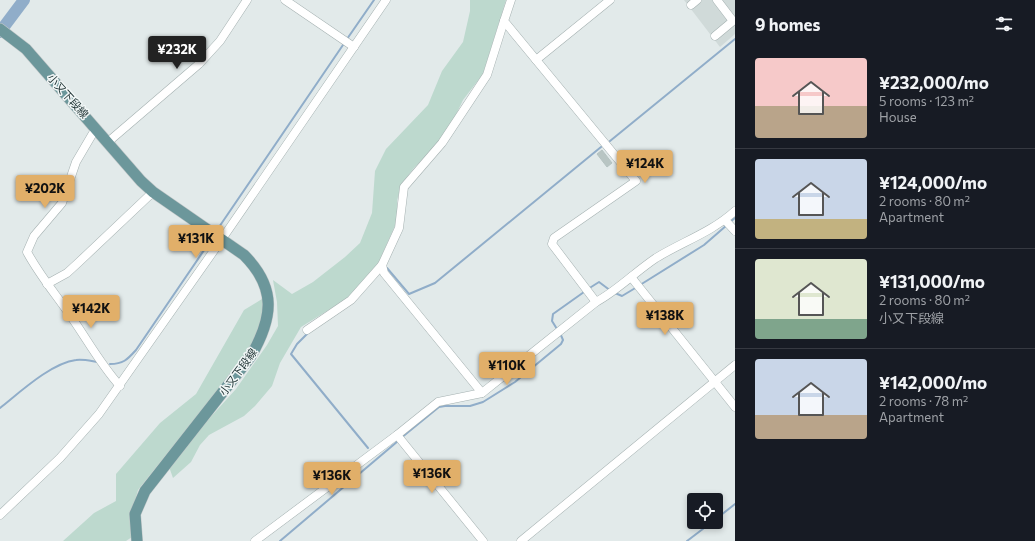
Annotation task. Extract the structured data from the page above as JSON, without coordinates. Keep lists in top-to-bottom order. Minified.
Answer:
{"streets":{"main road":["小又下段線"]},"page":{"heading":"9 homes","price":["¥232K","¥124K","¥202K","¥131K","¥142K","¥138K","¥110K","¥136K","¥136K"],"list":[{"name":"¥232,000/mo","note":"5 rooms · 123 m² · House"},{"name":"¥124,000/mo","note":"2 rooms · 80 m² · Apartment"},{"name":"¥131,000/mo","note":"2 rooms · 80 m² · 小又下段線"},{"name":"¥142,000/mo","note":"2 rooms · 78 m² · Apartment"}]}}
